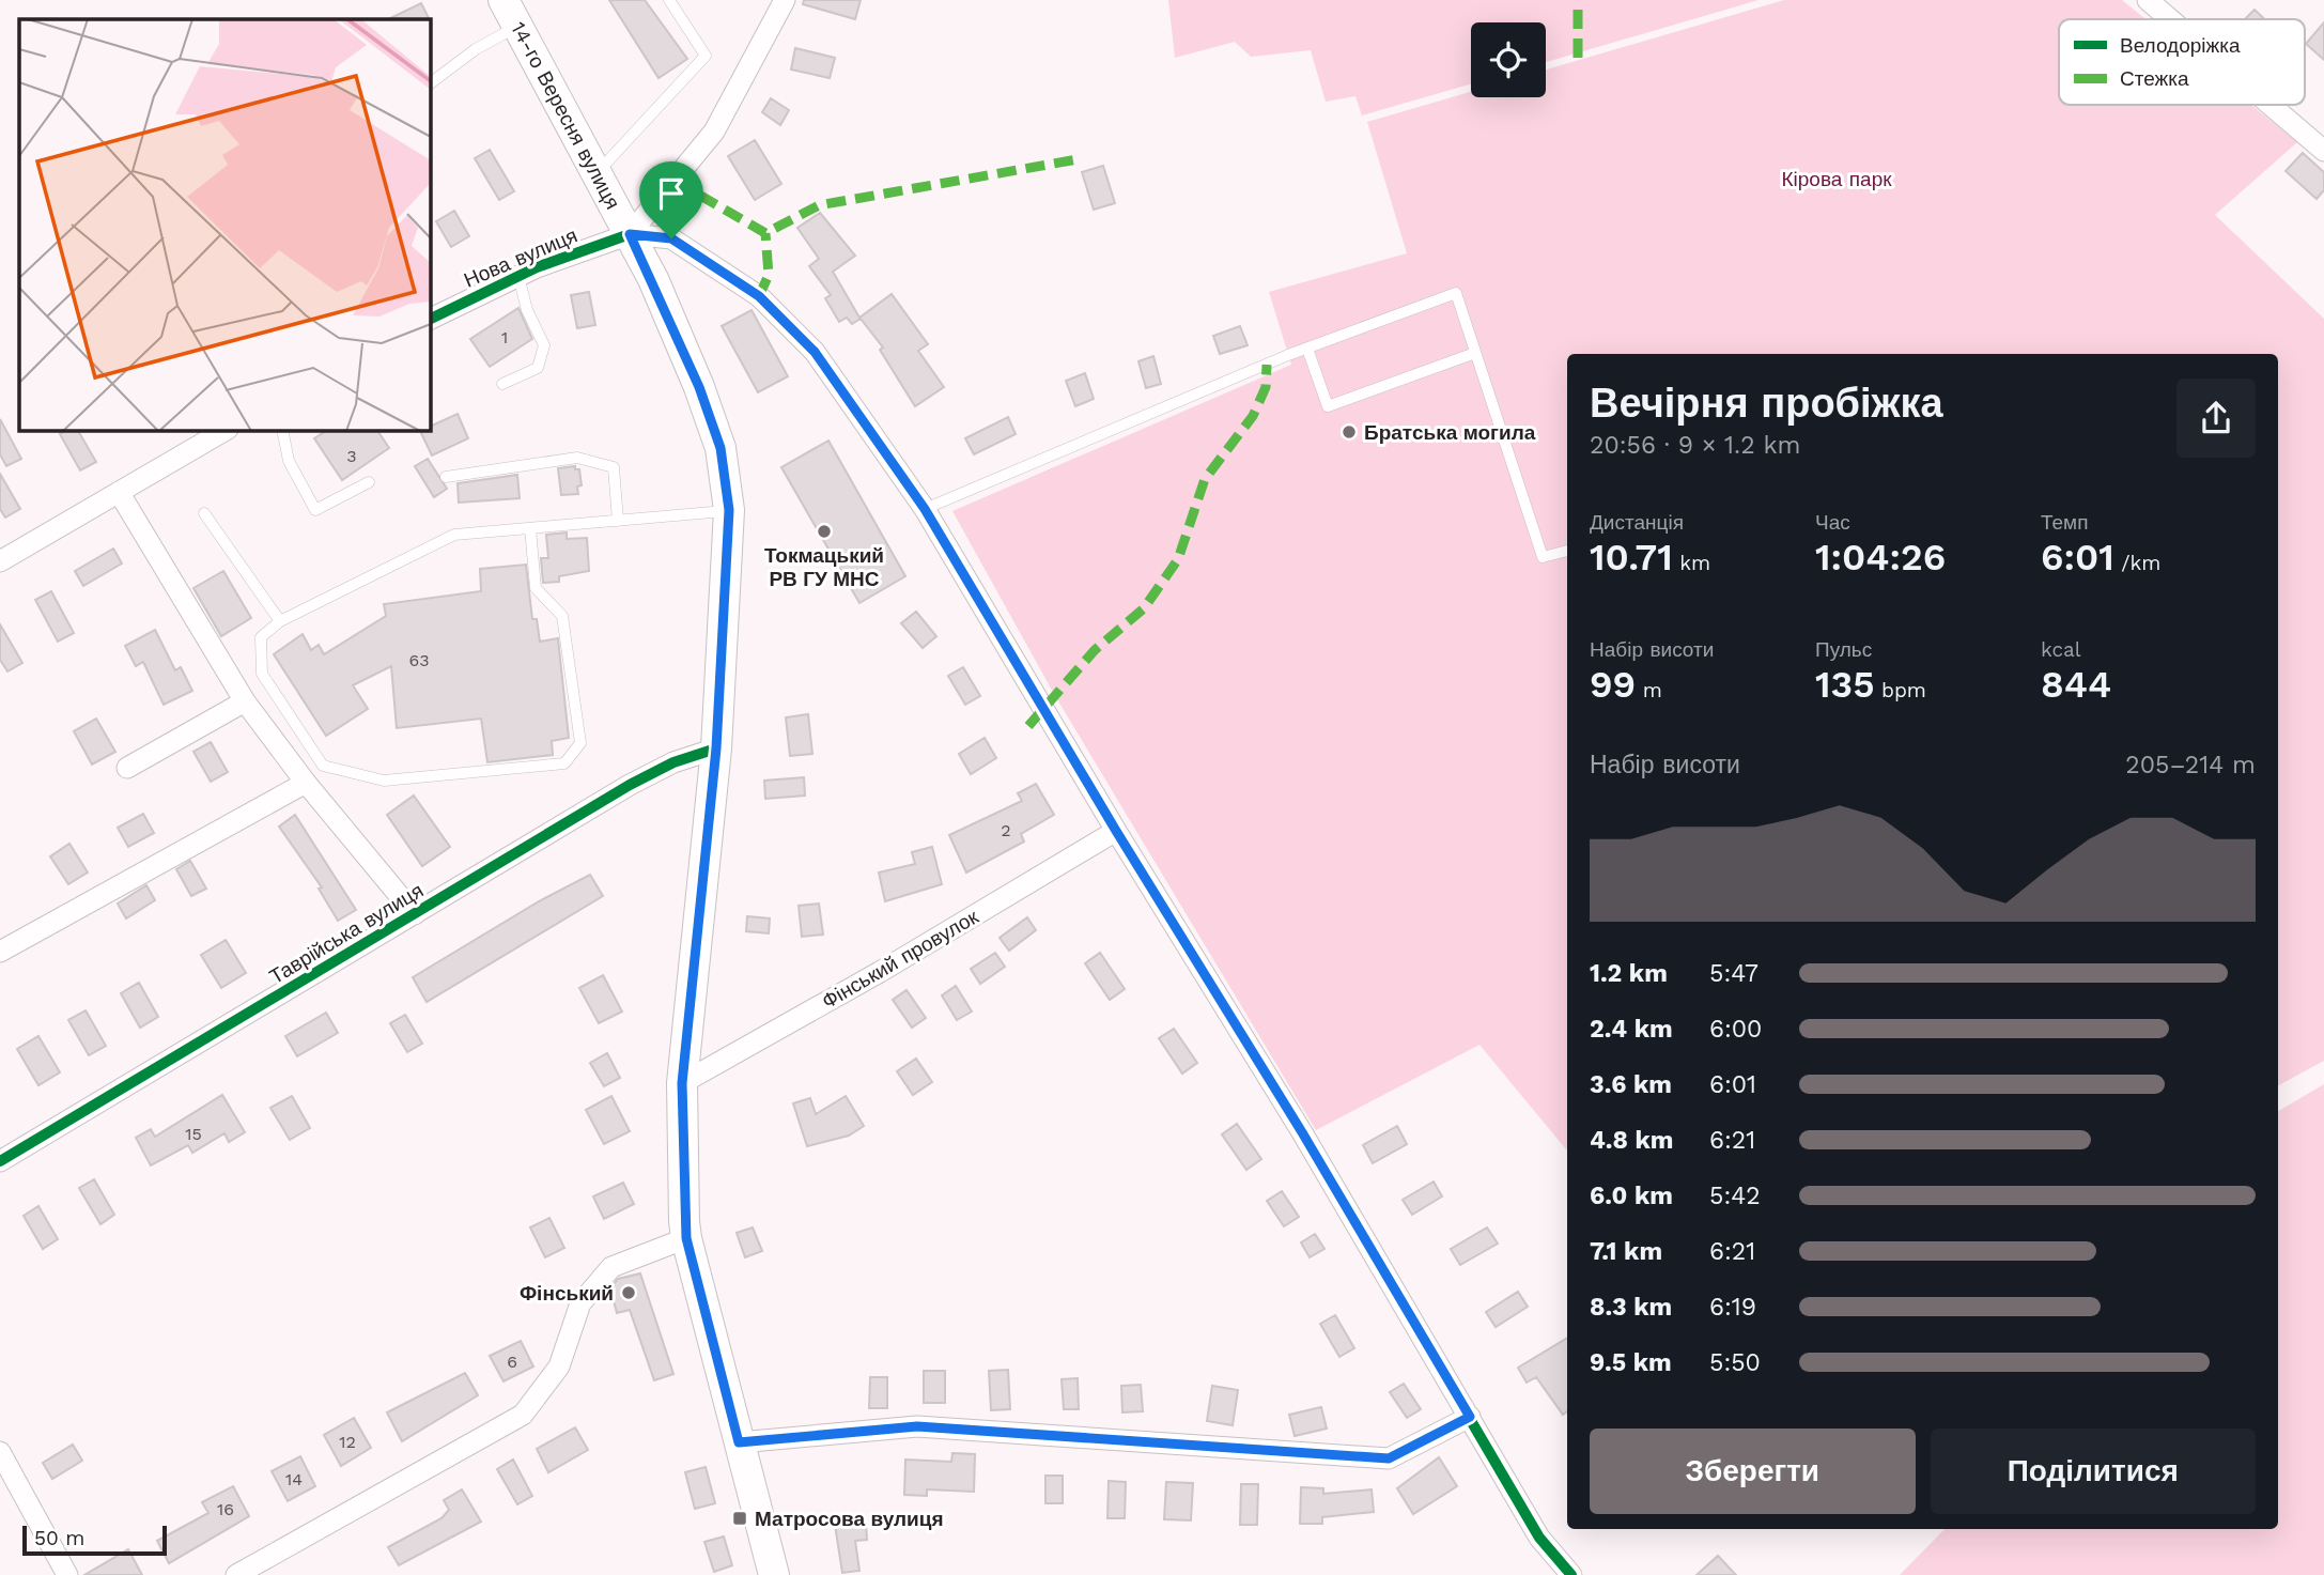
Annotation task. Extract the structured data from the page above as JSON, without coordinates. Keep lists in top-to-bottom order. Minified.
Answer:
{"streets":{"main road":["14-го Вересня вулиця"],"street":["Нова вулиця","Таврійська вулиця","Фінський провулок"]},"crossings":[["14-го Вересня вулиця","Нова вулиця"],["14-го Вересня вулиця","Фінський провулок"]],"parks":["Кірова парк"],"places":{"other":["Братська могила","Токмацький РВ ГУ МНС","Фінський"],"transit":["Матросова вулиця"]},"house_numbers":["1","3","63","2","15","6","12","14","16"],"legend":["Велодоріжка","Стежка"],"scale_bar":"50 m","page":{"heading":["Вечірня пробіжка","20:56 · 9 × 1.2 km"],"stats":[["Дистанція","10.71 km"],["Час","1:04:26"],["Темп","6:01 /km"],["Набір висоти","99 m"],["Пульс","135 bpm"],["kcal","844"]],"chart":["Набір висоти","205–214 m"],"list":[{"name":"1.2 km","note":"5:47"},{"name":"2.4 km","note":"6:00"},{"name":"3.6 km","note":"6:01"},{"name":"4.8 km","note":"6:21"},{"name":"6.0 km","note":"5:42"},{"name":"7.1 km","note":"6:21"},{"name":"8.3 km","note":"6:19"},{"name":"9.5 km","note":"5:50"}],"buttons":["Зберегти","Поділитися"],"scale":"50 m"}}
